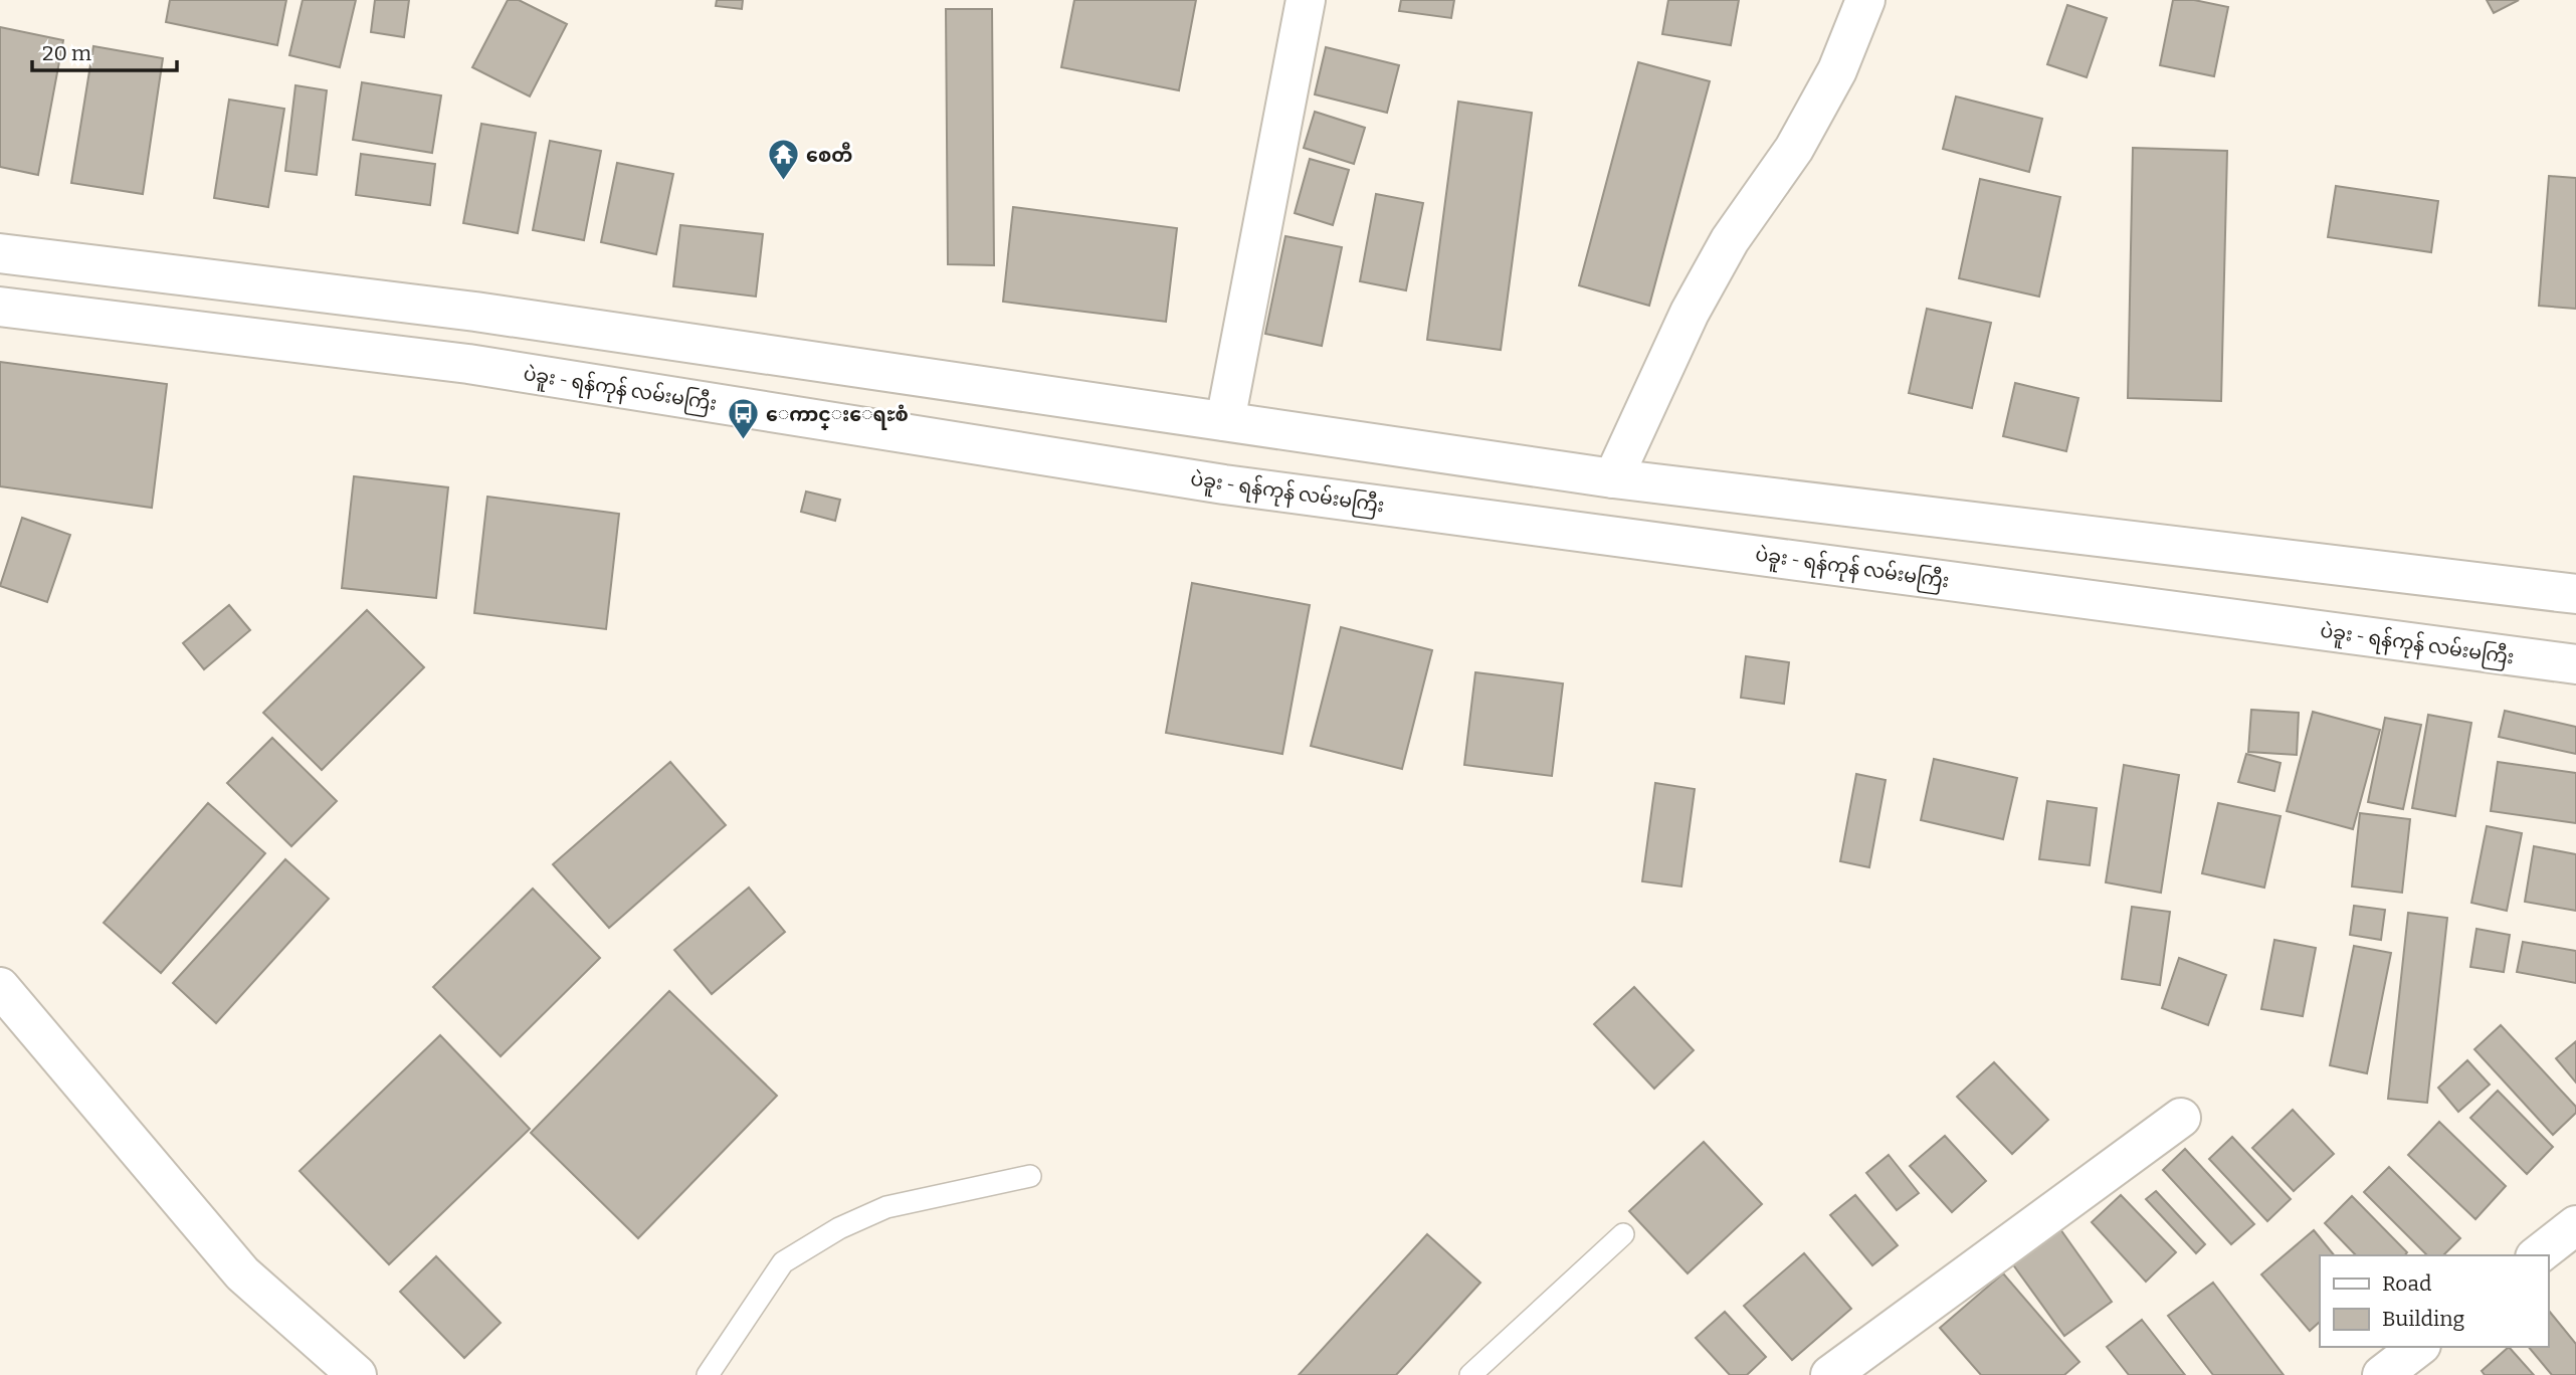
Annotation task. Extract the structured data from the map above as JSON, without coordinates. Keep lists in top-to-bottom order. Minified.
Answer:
{"streets":{"main road":["ပဲခူး - ရန်ကုန် လမ်းမကြီး"]},"places":{"temple":["စေတီ"],"bus stop":["ေကာင္းေရႊစံ"]},"legend":["Road","Building"],"scale_bar":"20 m"}
